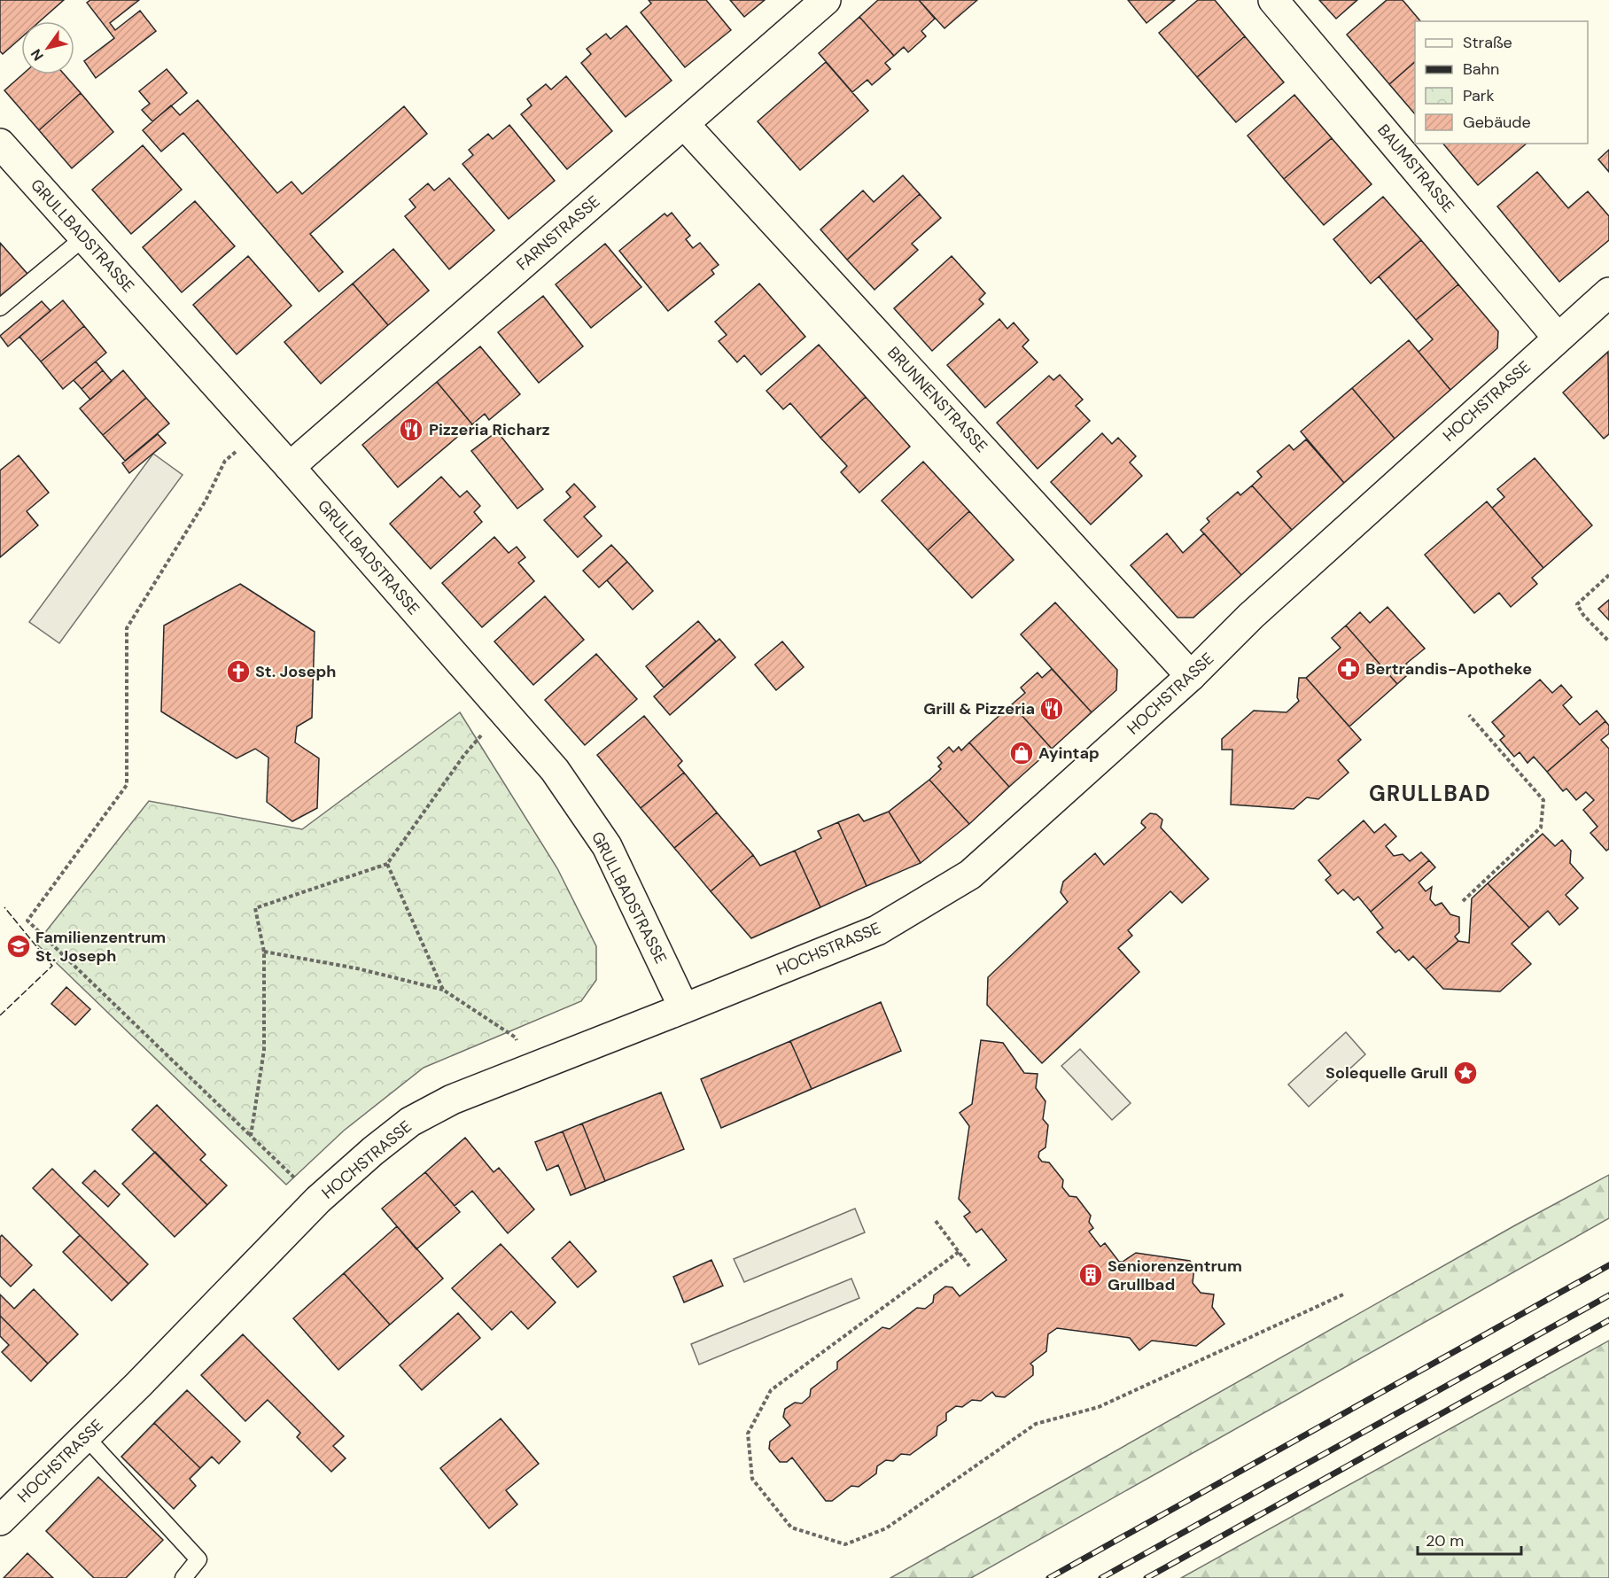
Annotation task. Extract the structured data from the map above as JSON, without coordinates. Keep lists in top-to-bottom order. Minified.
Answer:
{"streets":{"street":["BAUMSTRASSE","FARNSTRASSE","GRULLBADSTRASSE","BRUNNENSTRASSE","HOCHSTRASSE"]},"crossings":[["BAUMSTRASSE","HOCHSTRASSE"],["FARNSTRASSE","GRULLBADSTRASSE"],["FARNSTRASSE","BRUNNENSTRASSE"],["GRULLBADSTRASSE","HOCHSTRASSE"],["BRUNNENSTRASSE","HOCHSTRASSE"]],"districts":["GRULLBAD"],"places":{"restaurant":["Pizzeria Richarz","Grill & Pizzeria"],"pharmacy":["Bertrandis-Apotheke"],"church":["St. Joseph"],"shop":["Ayintap"],"school or university":["Familienzentrum St. Joseph"],"place":["Solequelle Grull"],"building":["Seniorenzentrum Grullbad"]},"legend":["Straße","Bahn","Park","Gebäude"],"scale_bar":"20 m","north":"bottom left"}
